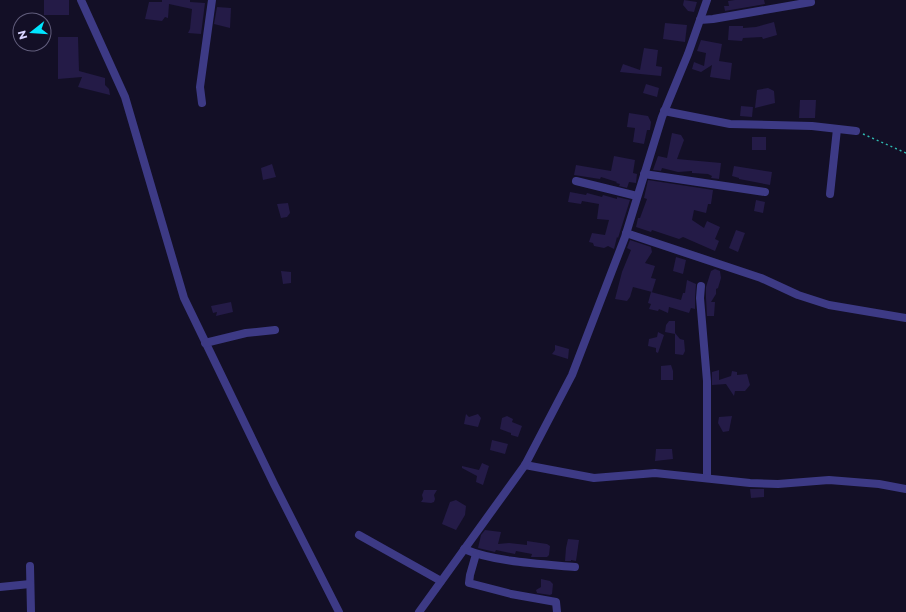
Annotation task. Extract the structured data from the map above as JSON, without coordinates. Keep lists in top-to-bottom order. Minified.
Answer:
{"north":"left"}
